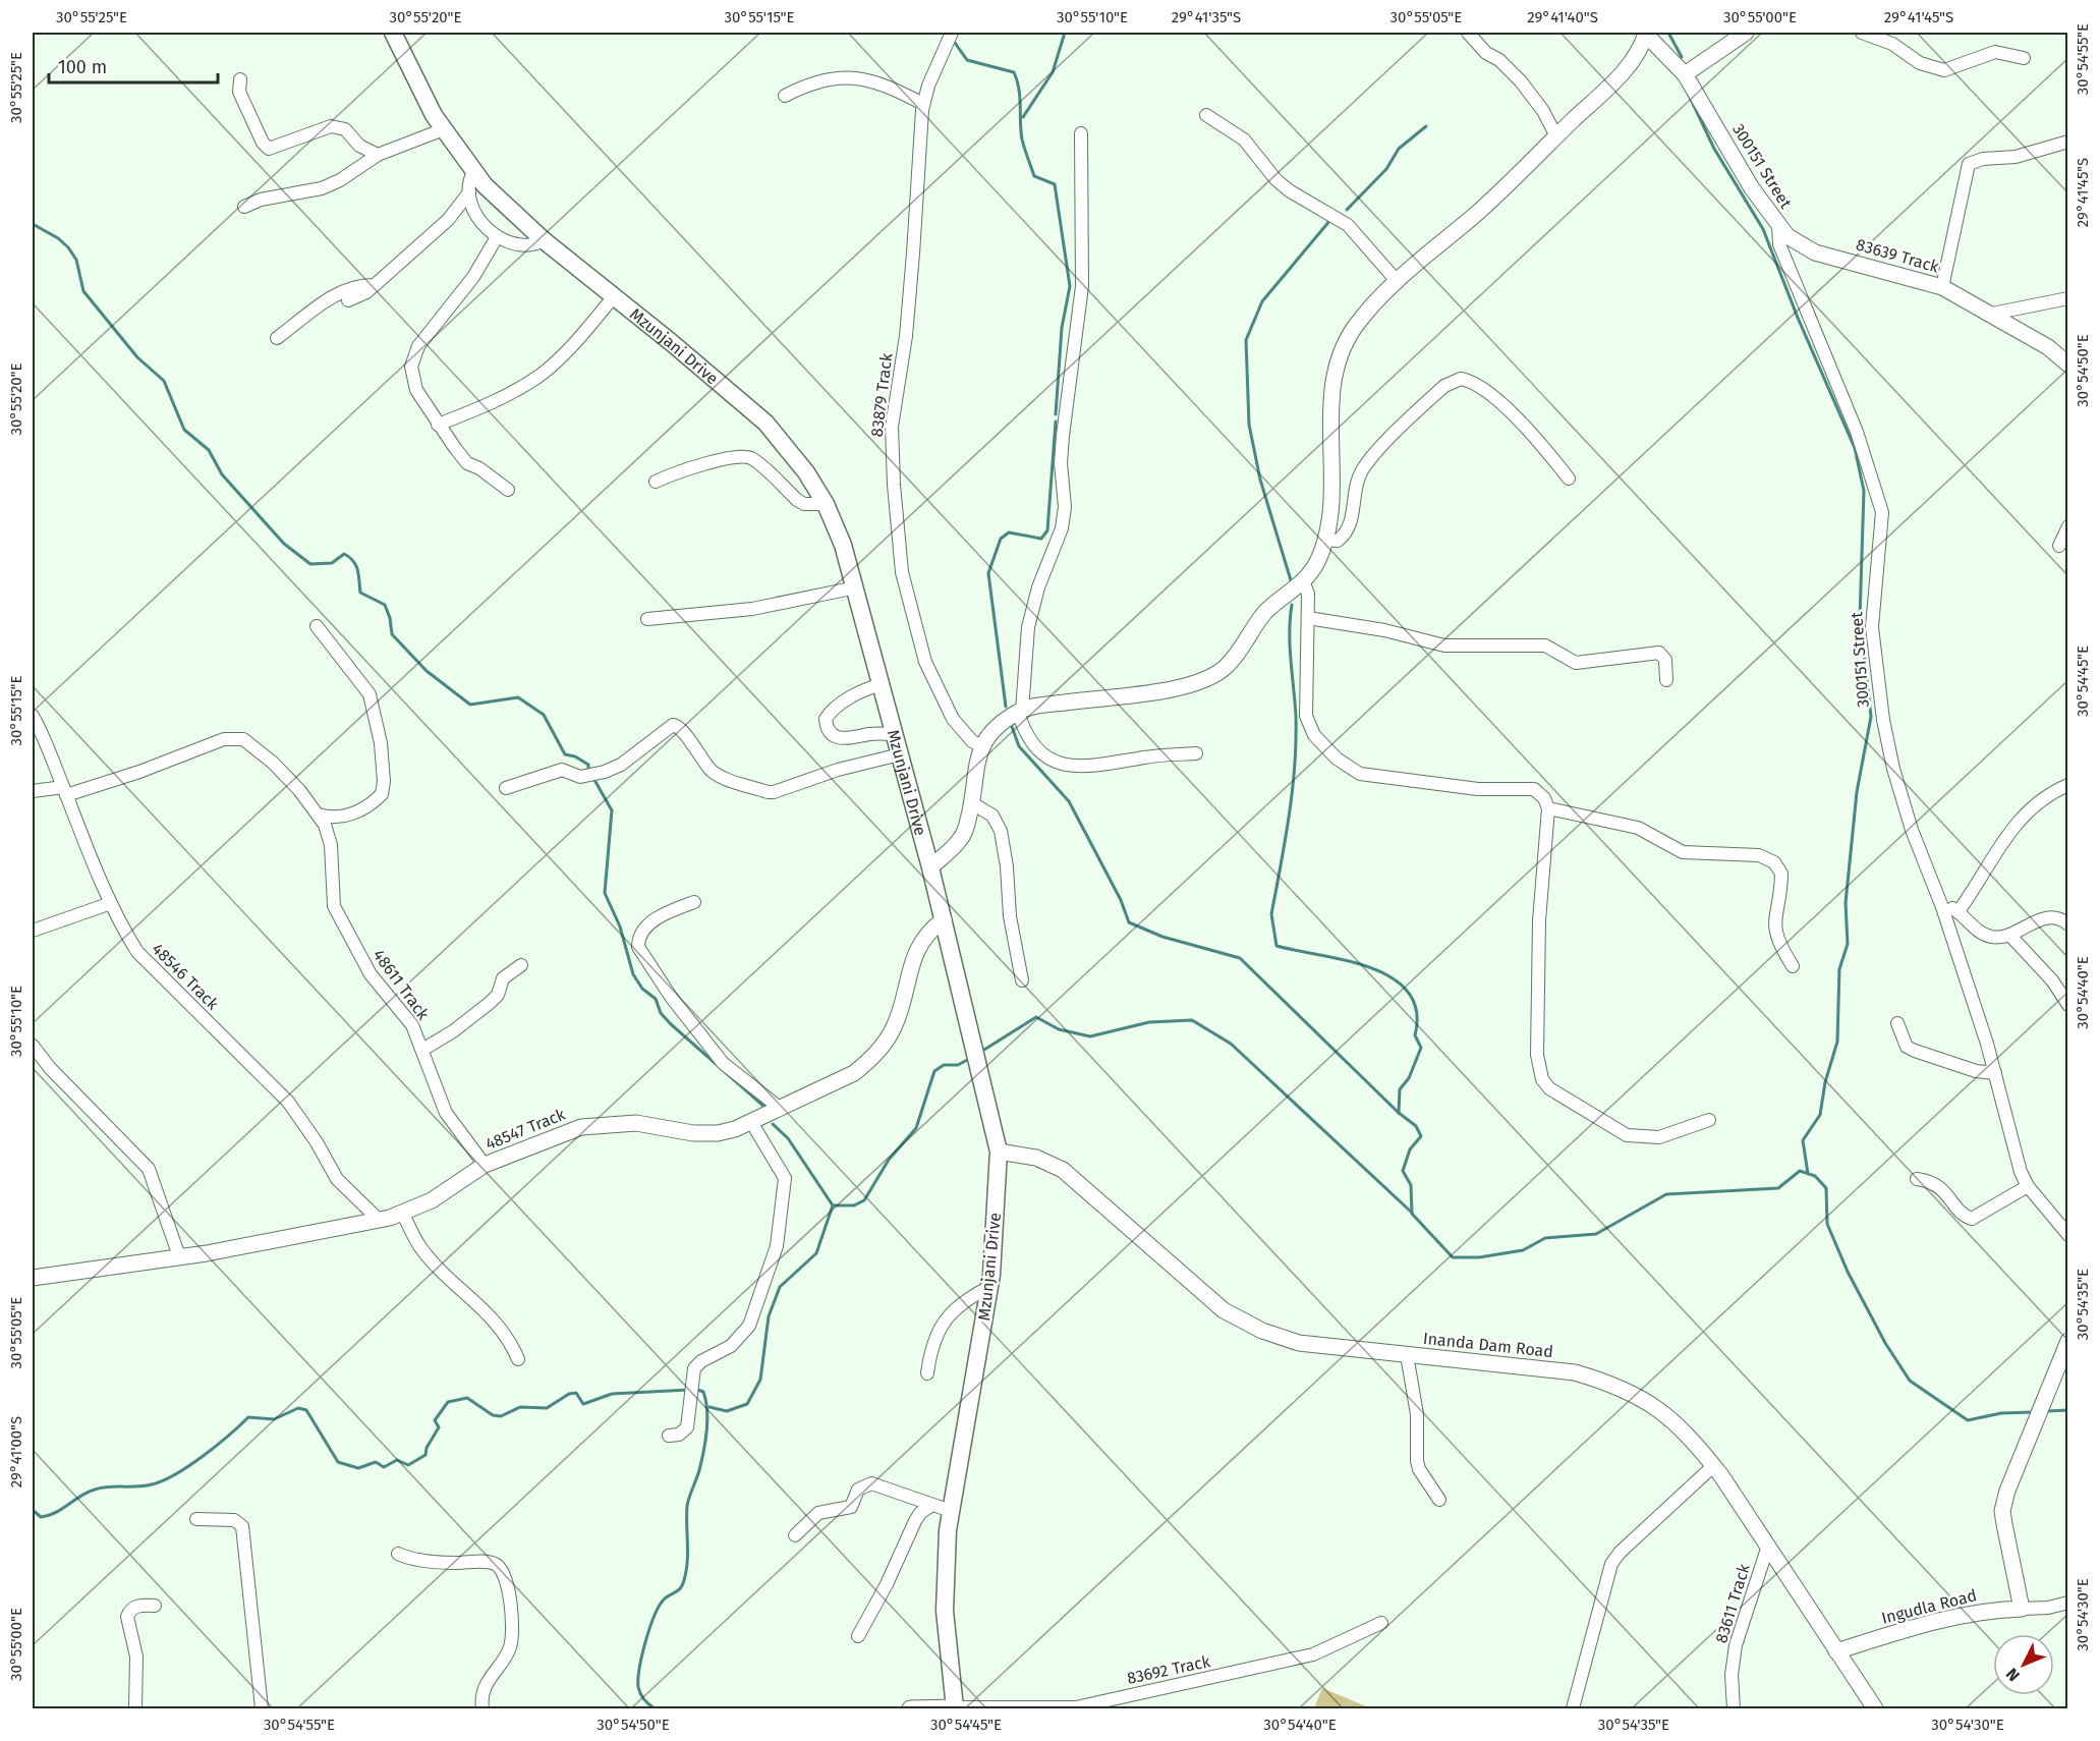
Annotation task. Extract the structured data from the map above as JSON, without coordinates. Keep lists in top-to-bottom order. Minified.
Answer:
{"streets":{"main road":["Mzunjani Drive"],"street":["300151 Street","83639 Track","83879 Track","48546 Track","48611 Track","48547 Track","Inanda Dam Road","83611 Track","Ingudla Road","83692 Track"]},"crossings":[["300151 Street","83639 Track"],["Mzunjani Drive","48547 Track"],["Mzunjani Drive","Inanda Dam Road"],["Mzunjani Drive","83692 Track"],["48546 Track","48611 Track"],["48546 Track","48547 Track"],["48611 Track","48547 Track"],["Inanda Dam Road","83611 Track"],["Inanda Dam Road","Ingudla Road"]],"scale_bar":"100 m","north":"bottom left","coordinates":["30°55'25\"E","30°55'20\"E","30°55'15\"E","30°55'10\"E","29°41'35\"S","30°55'05\"E","29°41'40\"S","30°55'00\"E","29°41'45\"S","30°54'55\"E","30°54'50\"E","30°54'45\"E","30°54'40\"E","30°54'35\"E","29°41'00\"S","30°54'30\"E"]}
